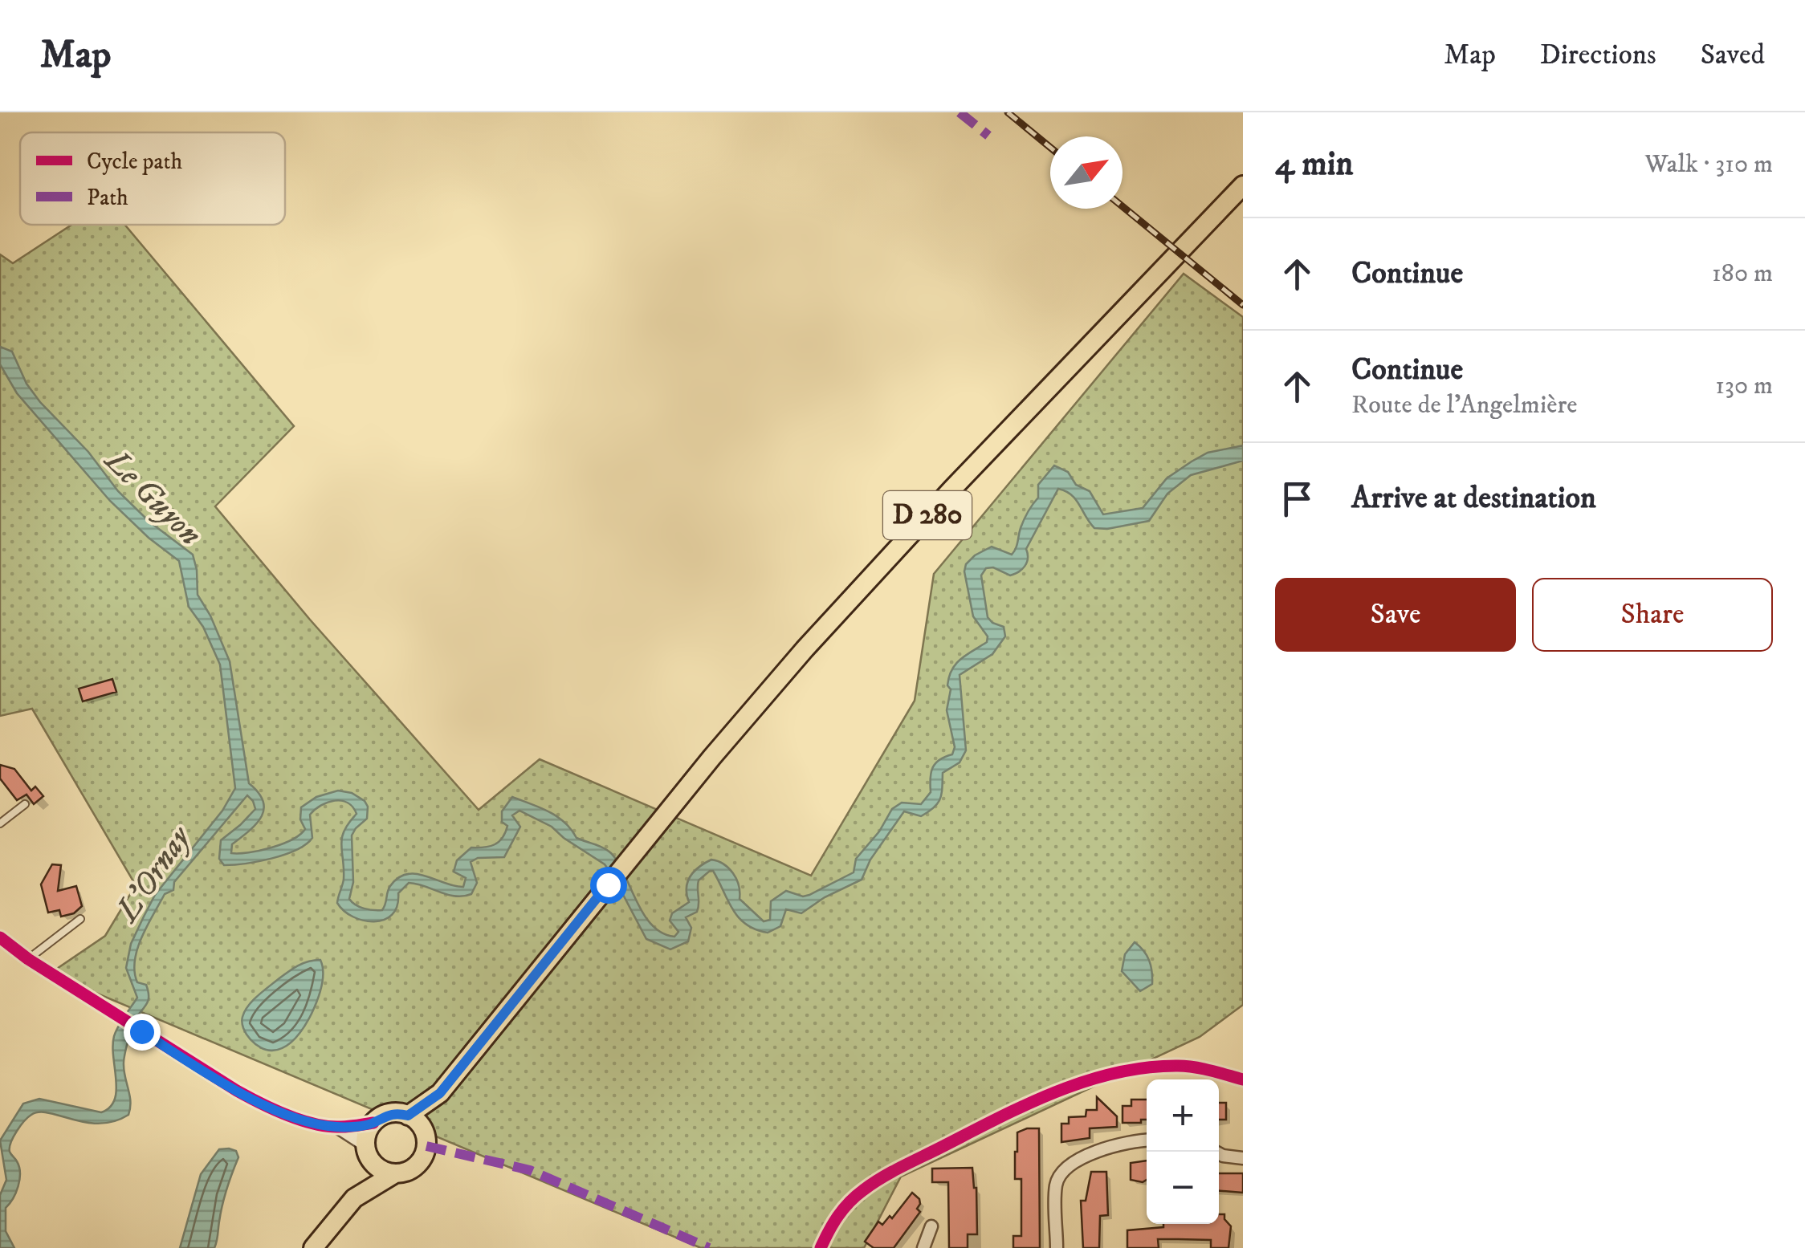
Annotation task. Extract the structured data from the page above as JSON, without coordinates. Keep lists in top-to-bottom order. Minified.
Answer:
{"streets":{"main road":["D 280"]},"water":["Le Guyon","L'Ornay"],"legend":["Cycle path","Path"],"north":"top right","page":{"header":"Map","nav":["Map","Directions","Saved"],"heading":["4 min","Walk · 310 m"],"list":[["Continue","180 m"],["Continue","Route de l'Angelmière","130 m"],"Arrive at destination"],"buttons":["Save","Share"],"map_buttons":["+","−"]}}
